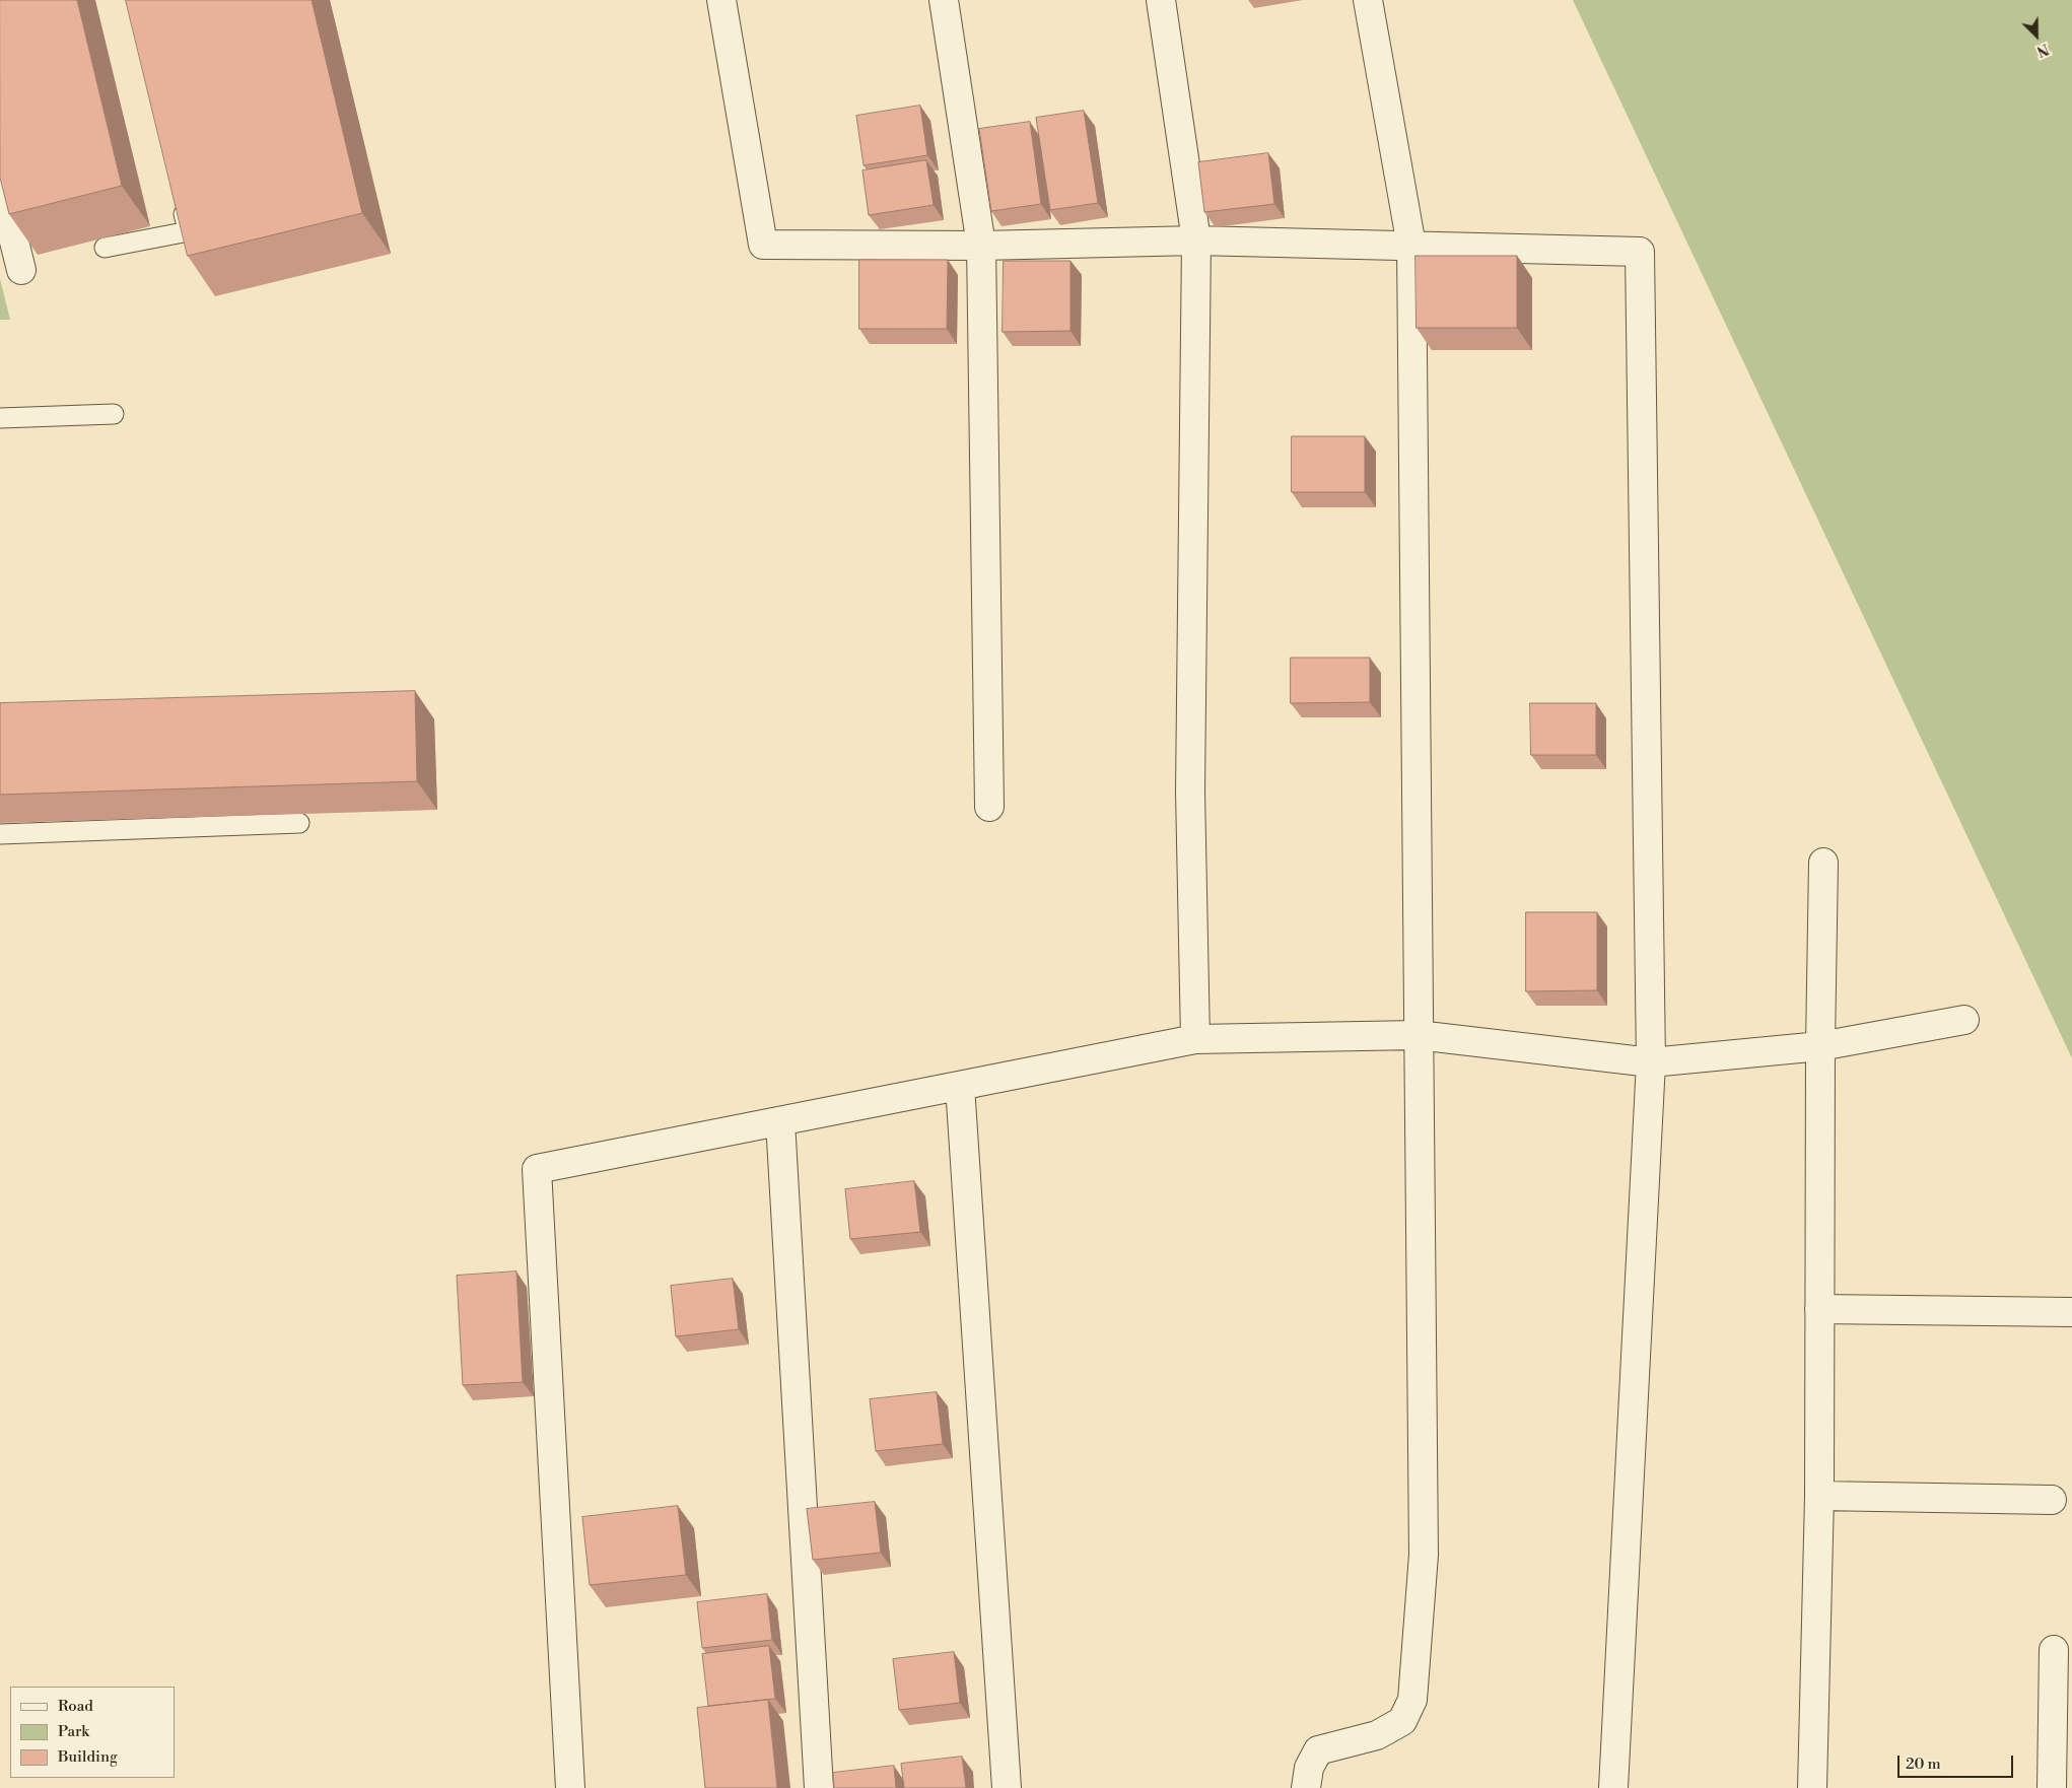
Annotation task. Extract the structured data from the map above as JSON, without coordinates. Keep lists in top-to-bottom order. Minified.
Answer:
{"legend":["Road","Park","Building"],"scale_bar":"20 m","north":"bottom right"}
